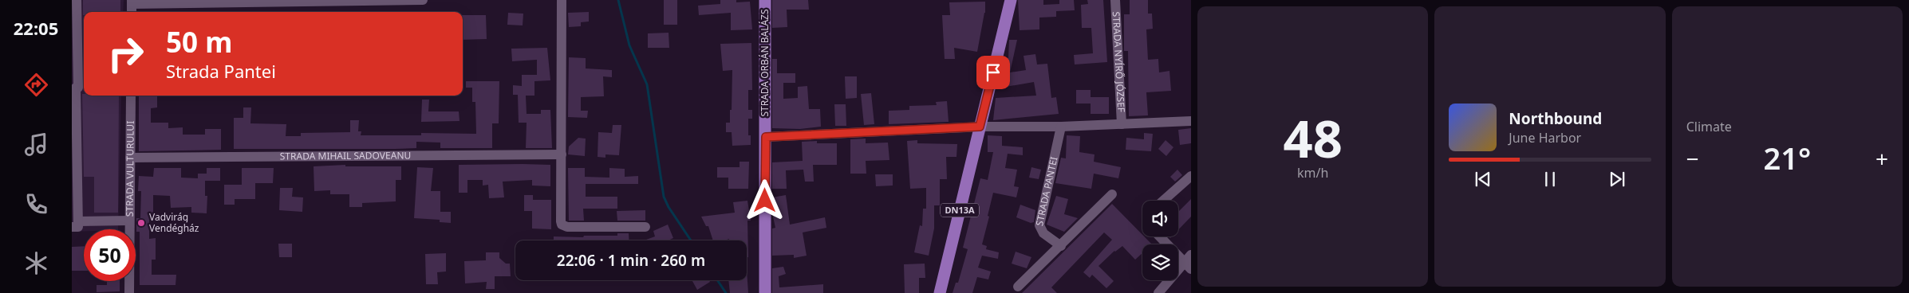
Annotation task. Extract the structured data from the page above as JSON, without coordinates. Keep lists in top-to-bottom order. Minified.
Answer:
{"streets":{"main road":["STRADA ORBÁN BALÁZS","DN13A"],"street":["STRADA NYÍRŐ JÓZSEF","STRADA MIHAIL SADOVEANU","STRADA VULTURULUI","STRADA PANTEI"]},"crossings":[["STRADA MIHAIL SADOVEANU","STRADA VULTURULUI"]],"places":["Vadvirág Vendégház"],"page":{"tabs":"22:05","tile":[["48","km/h"],"Climate"],"turn":["50 m","Strada Pantei"],"song":["Northbound","June Harbor"],"heat":["−","21°","+"],"limit":"50","trip":"22:06 · 1 min · 260 m"}}
